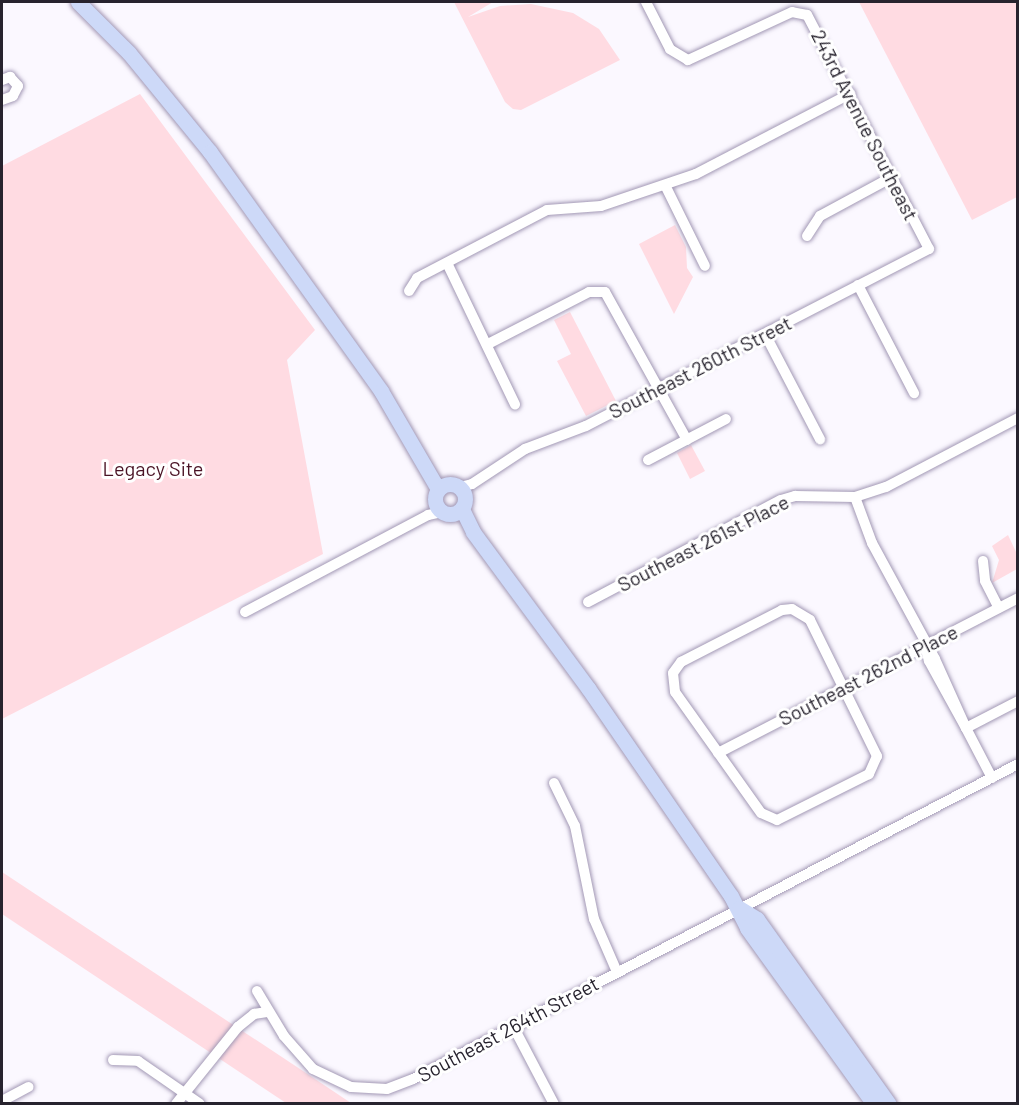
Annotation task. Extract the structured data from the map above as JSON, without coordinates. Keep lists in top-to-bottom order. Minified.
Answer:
{"streets":{"street":["243rd Avenue Southeast","Southeast 260th Street","Southeast 261st Place","Southeast 262nd Place","Southeast 264th Street"]},"crossings":[["243rd Avenue Southeast","Southeast 260th Street"]],"parks":["Legacy Site"]}
